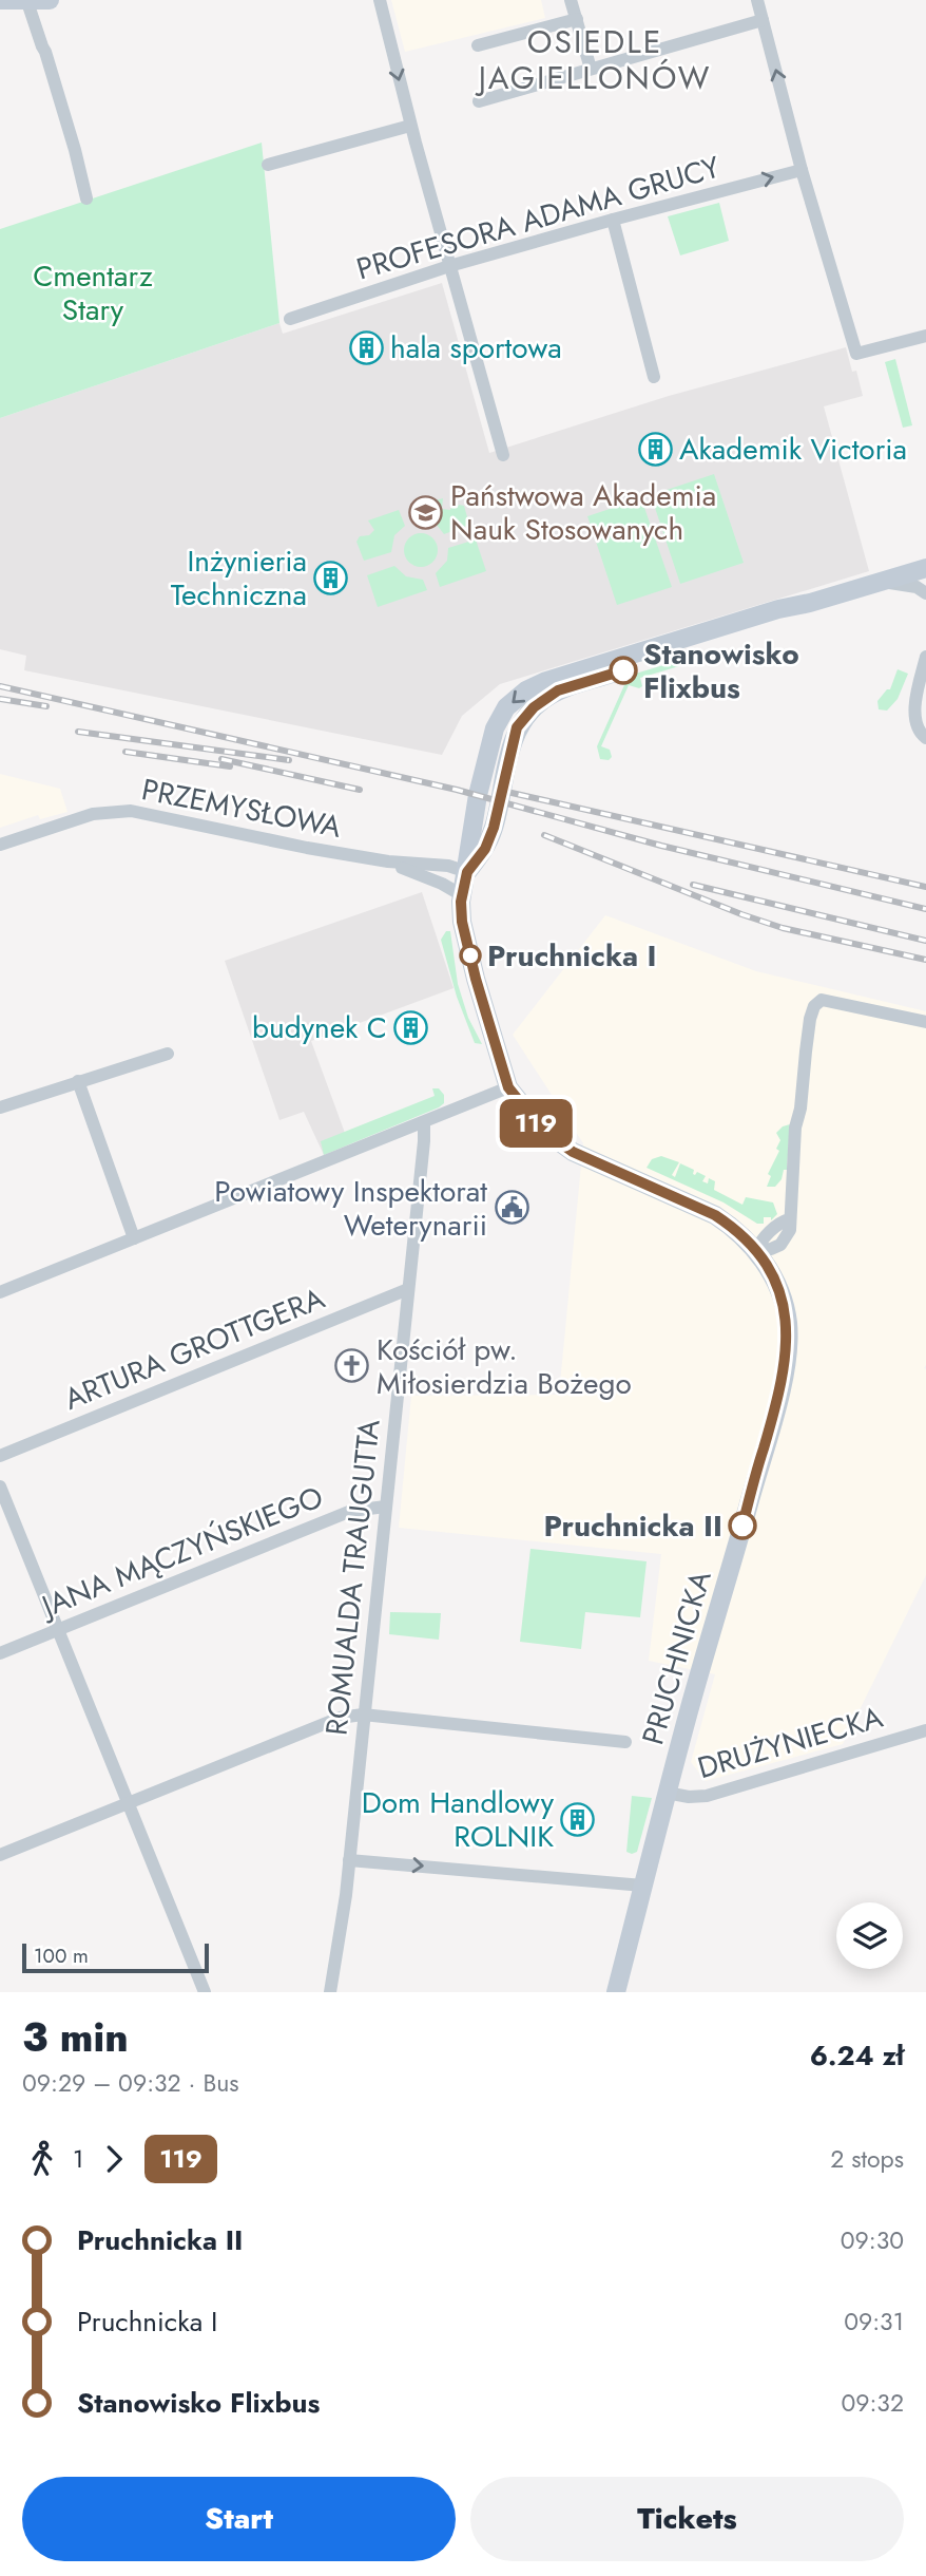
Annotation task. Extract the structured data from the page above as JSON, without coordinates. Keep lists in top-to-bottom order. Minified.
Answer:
{"streets":{"main road":["PRUCHNICKA"],"street":["PROFESORA ADAMA GRUCY","PRZEMYSŁOWA","ARTURA GROTTGERA","JANA MĄCZYŃSKIEGO","ROMUALDA TRAUGUTTA","DRUŻYNIECKA"]},"crossings":[["ARTURA GROTTGERA","ROMUALDA TRAUGUTTA"],["JANA MĄCZYŃSKIEGO","ROMUALDA TRAUGUTTA"],["PRUCHNICKA","DRUŻYNIECKA"]],"one_way":["PROFESORA ADAMA GRUCY"],"districts":["OSIEDLE JAGIELLONÓW"],"parks":["Cmentarz Stary"],"places":{"building":["hala sportowa","Akademik Victoria","Inżynieria Techniczna","budynek C","Dom Handlowy ROLNIK"],"school or university":["Państwowa Akademia Nauk Stosowanych"],"other":["Stanowisko Flixbus","Pruchnicka I","Pruchnicka II"],"public building":["Powiatowy Inspektorat Weterynarii"],"church":["Kościół pw. Miłosierdzia Bożego"]},"lines":["bus line 119"],"scale_bar":"100 m","page":{"on_map":"119","scale":"100 m","heading":["3 min","09:29 – 09:32 · Bus","6.24 zł"],"legs":["1","119","2 stops"],"list":[{"name":"Pruchnicka II","value":"09:30"},{"name":"Pruchnicka I","value":"09:31"},{"name":"Stanowisko Flixbus","value":"09:32"}],"buttons":["Start","Tickets"]}}
